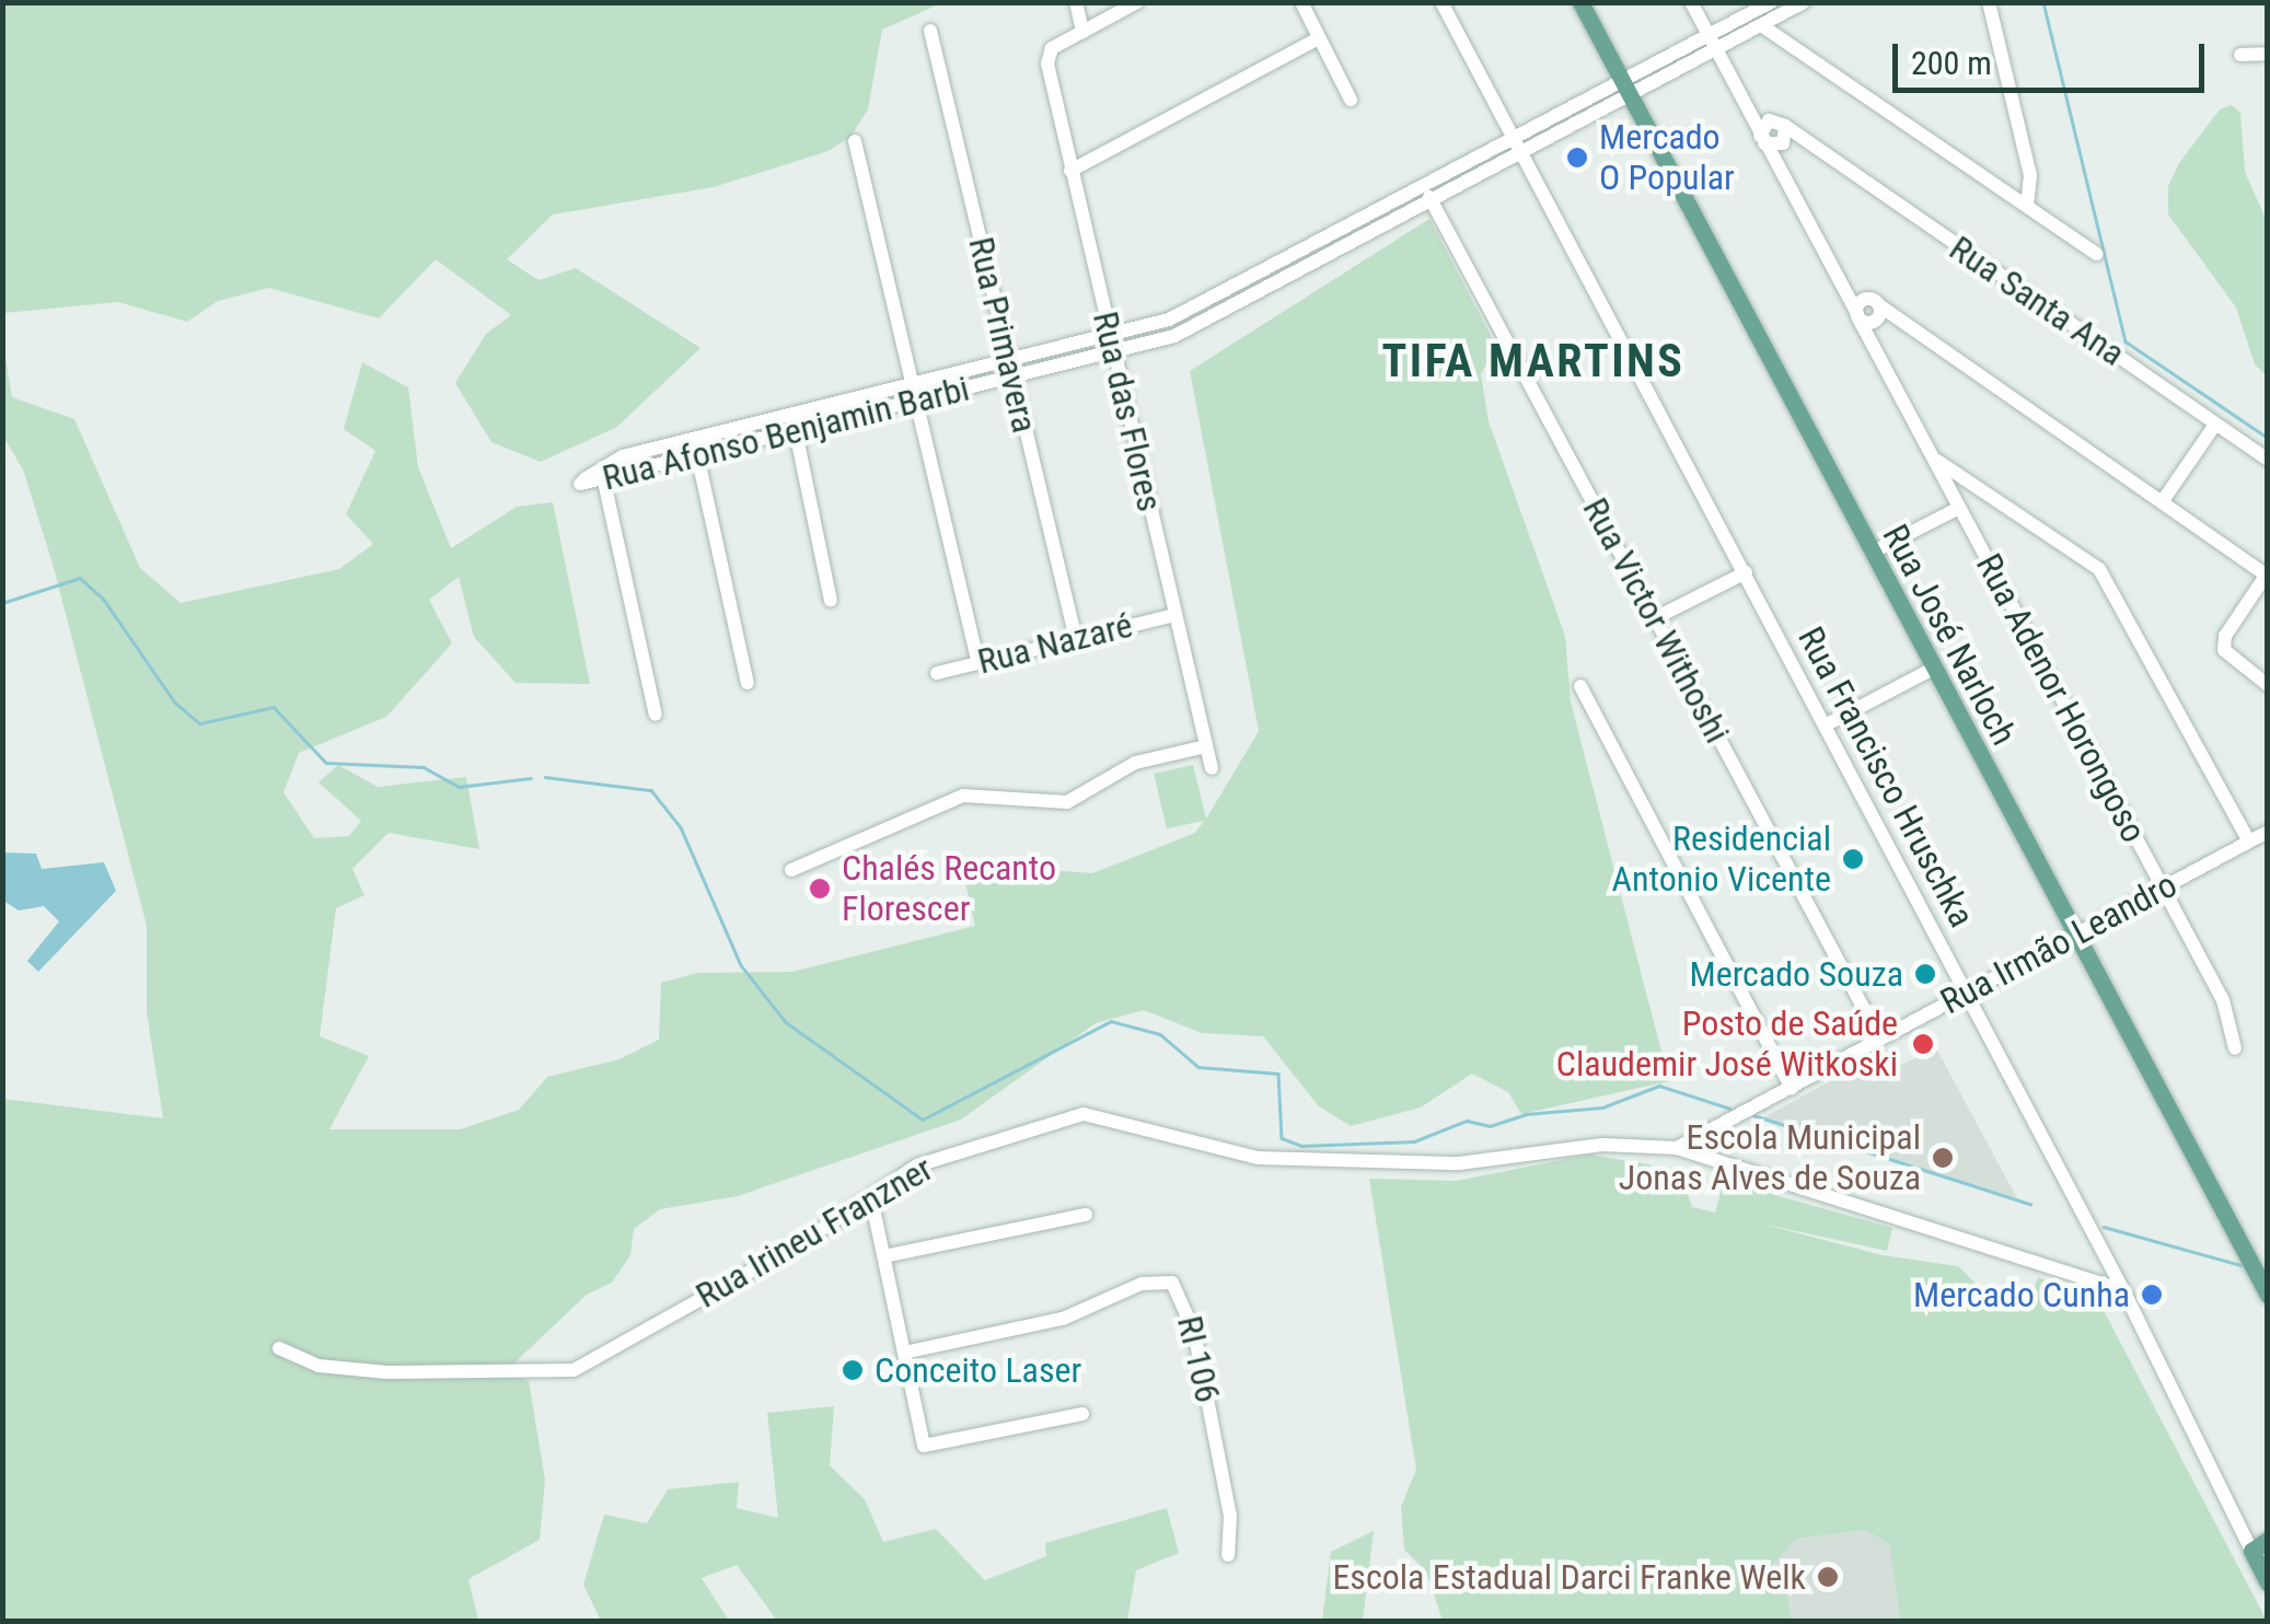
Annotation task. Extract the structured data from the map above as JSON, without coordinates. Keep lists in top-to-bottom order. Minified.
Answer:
{"streets":{"main road":["Rua José Narloch","Rua Francisco Hruschka"],"street":["Rua Santa Ana","Rua Primavera","Rua das Flores","Rua Afonso Benjamin Barbi","Rua Victor Withoshi","Rua Nazaré","Rua Adenor Horongoso","Rua Irmão Leandro","Rua Irineu Franzner","RI 106"]},"crossings":[["Rua Santa Ana","Rua Adenor Horongoso"],["Rua Primavera","Rua Afonso Benjamin Barbi"],["Rua Primavera","Rua Nazaré"],["Rua das Flores","Rua Afonso Benjamin Barbi"],["Rua das Flores","Rua Nazaré"],["Rua Afonso Benjamin Barbi","Rua Victor Withoshi"],["Rua Afonso Benjamin Barbi","Rua José Narloch"],["Rua Afonso Benjamin Barbi","Rua Adenor Horongoso"],["Rua Afonso Benjamin Barbi","Rua Francisco Hruschka"],["Rua Victor Withoshi","Rua Irmão Leandro"],["Rua José Narloch","Rua Irmão Leandro"],["Rua Adenor Horongoso","Rua Irmão Leandro"],["Rua Francisco Hruschka","Rua Irmão Leandro"],["Rua Francisco Hruschka","Rua Irineu Franzner"],["Rua Irmão Leandro","Rua Irineu Franzner"]],"districts":["TIFA MARTINS"],"places":["Mercado O Popular","Residencial Antonio Vicente","Chalés Recanto Florescer","Mercado Souza","Posto de Saúde Claudemir José Witkoski","Escola Municipal Jonas Alves de Souza","Mercado Cunha","Conceito Laser","Escola Estadual Darci Franke Welk"],"scale_bar":"200 m"}
